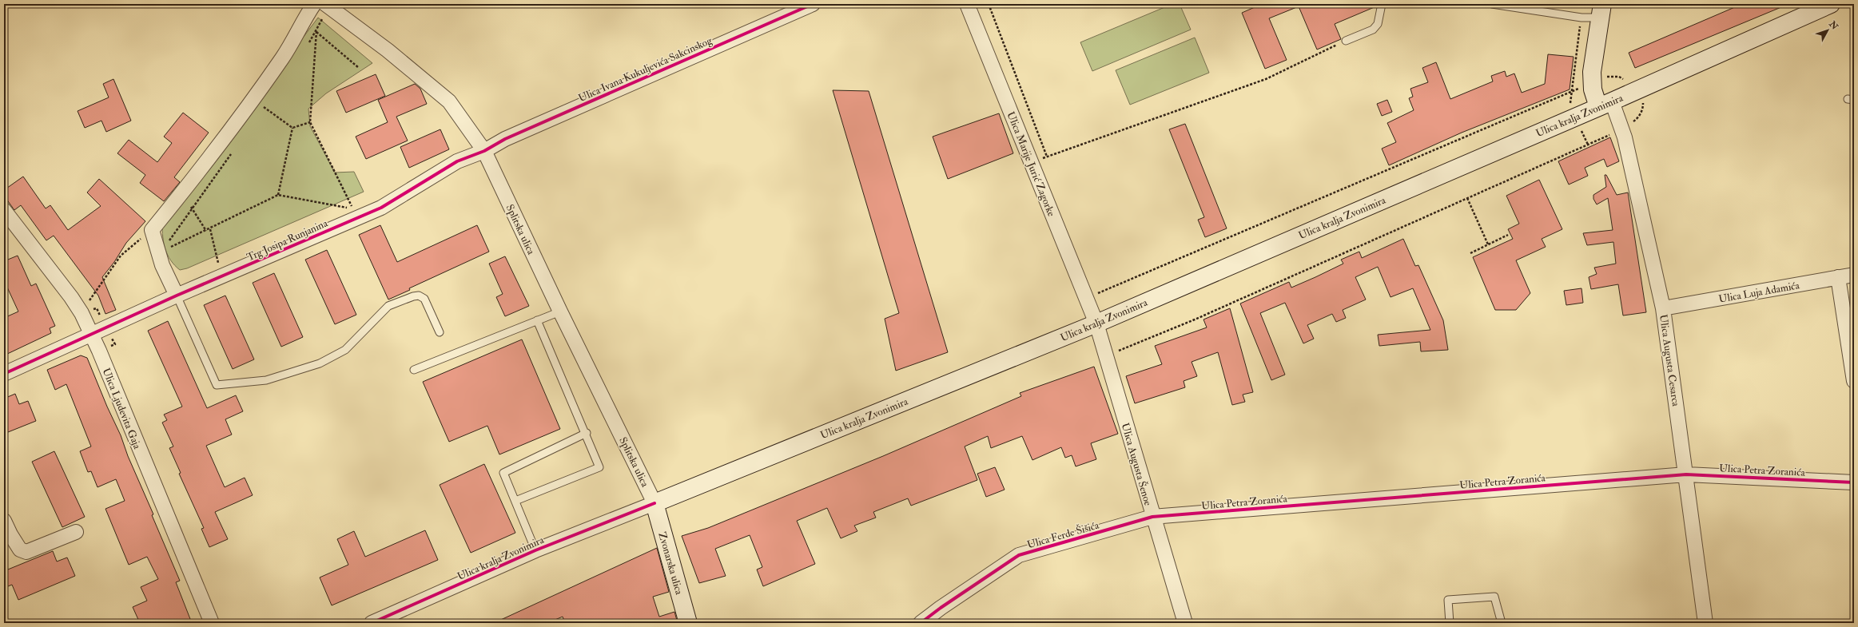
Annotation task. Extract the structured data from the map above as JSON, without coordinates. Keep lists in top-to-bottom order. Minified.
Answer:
{"streets":{"main road":["Ulica kralja Zvonimira","Zvonarska ulica"],"street":["Ulica Ivana Kukuljevića Sakcinskog","Ulica Marije Jurić Zagorke","Splitska ulica","Trg Josipa Runjanina","Ulica Luja Adamića","Ulica Augusta Cesarca","Ulica Ljudevita Gaja","Ulica Augusta Šenoe","Ulica Petra Zoranića","Ulica Ferde Šišića"]},"crossings":[["Ulica Ivana Kukuljevića Sakcinskog","Splitska ulica"],["Ulica Ivana Kukuljevića Sakcinskog","Trg Josipa Runjanina"],["Ulica kralja Zvonimira","Ulica Marije Jurić Zagorke"],["Ulica kralja Zvonimira","Splitska ulica"],["Ulica kralja Zvonimira","Ulica Augusta Cesarca"],["Ulica kralja Zvonimira","Ulica Augusta Šenoe"],["Ulica kralja Zvonimira","Zvonarska ulica"],["Ulica Marije Jurić Zagorke","Ulica Augusta Šenoe"],["Splitska ulica","Trg Josipa Runjanina"],["Splitska ulica","Zvonarska ulica"],["Trg Josipa Runjanina","Ulica Ljudevita Gaja"],["Ulica Luja Adamića","Ulica Augusta Cesarca"],["Ulica Augusta Cesarca","Ulica Petra Zoranića"],["Ulica Augusta Šenoe","Ulica Petra Zoranića"],["Ulica Augusta Šenoe","Ulica Ferde Šišića"],["Ulica Petra Zoranića","Ulica Ferde Šišića"]],"north":"top right"}
